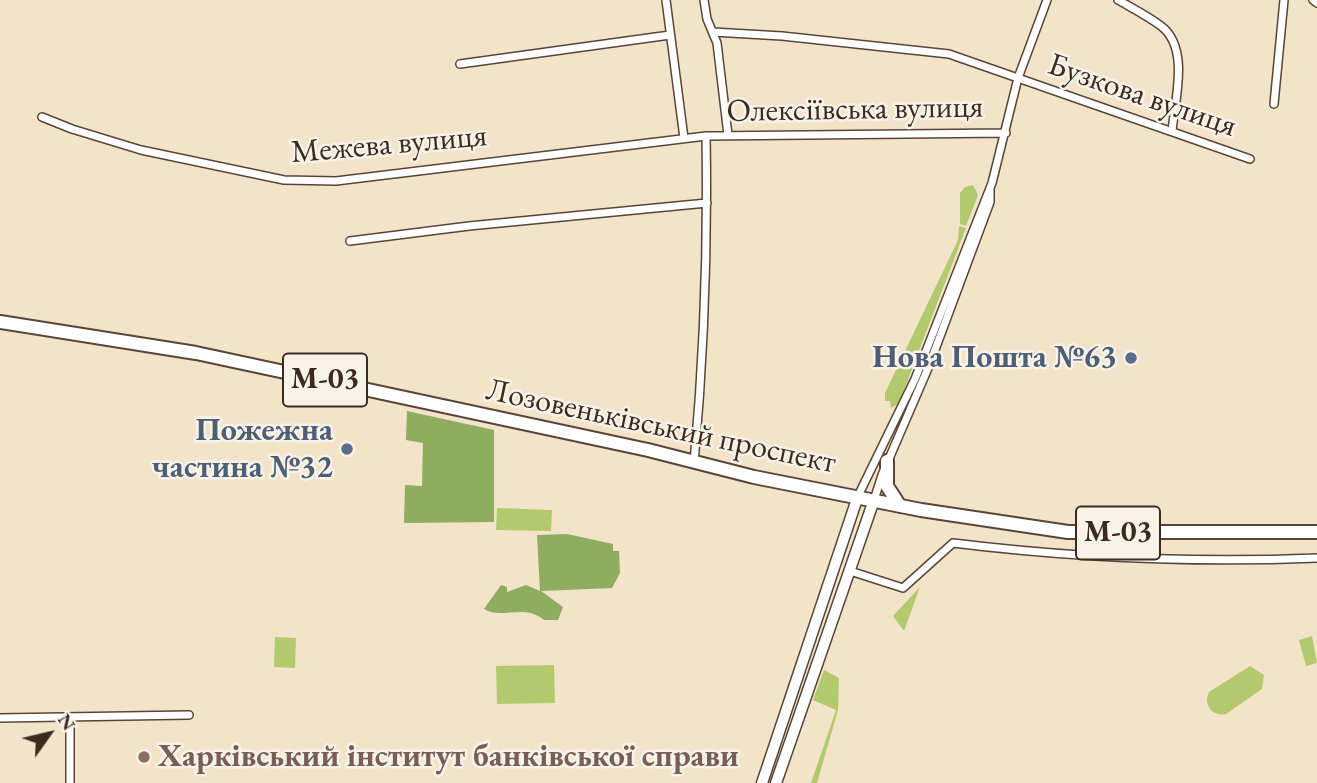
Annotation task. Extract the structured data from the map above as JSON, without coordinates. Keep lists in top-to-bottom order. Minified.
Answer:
{"streets":{"highway":["М-03","Лозовеньківський проспект"],"street":["Бузкова вулиця","Олексіївська вулиця","Межева вулиця"]},"crossings":[["Олексіївська вулиця","Межева вулиця"]],"places":["Нова Пошта №63","Пожежна частина №32","Харківський інститут банківської справи"],"north":"top right"}
